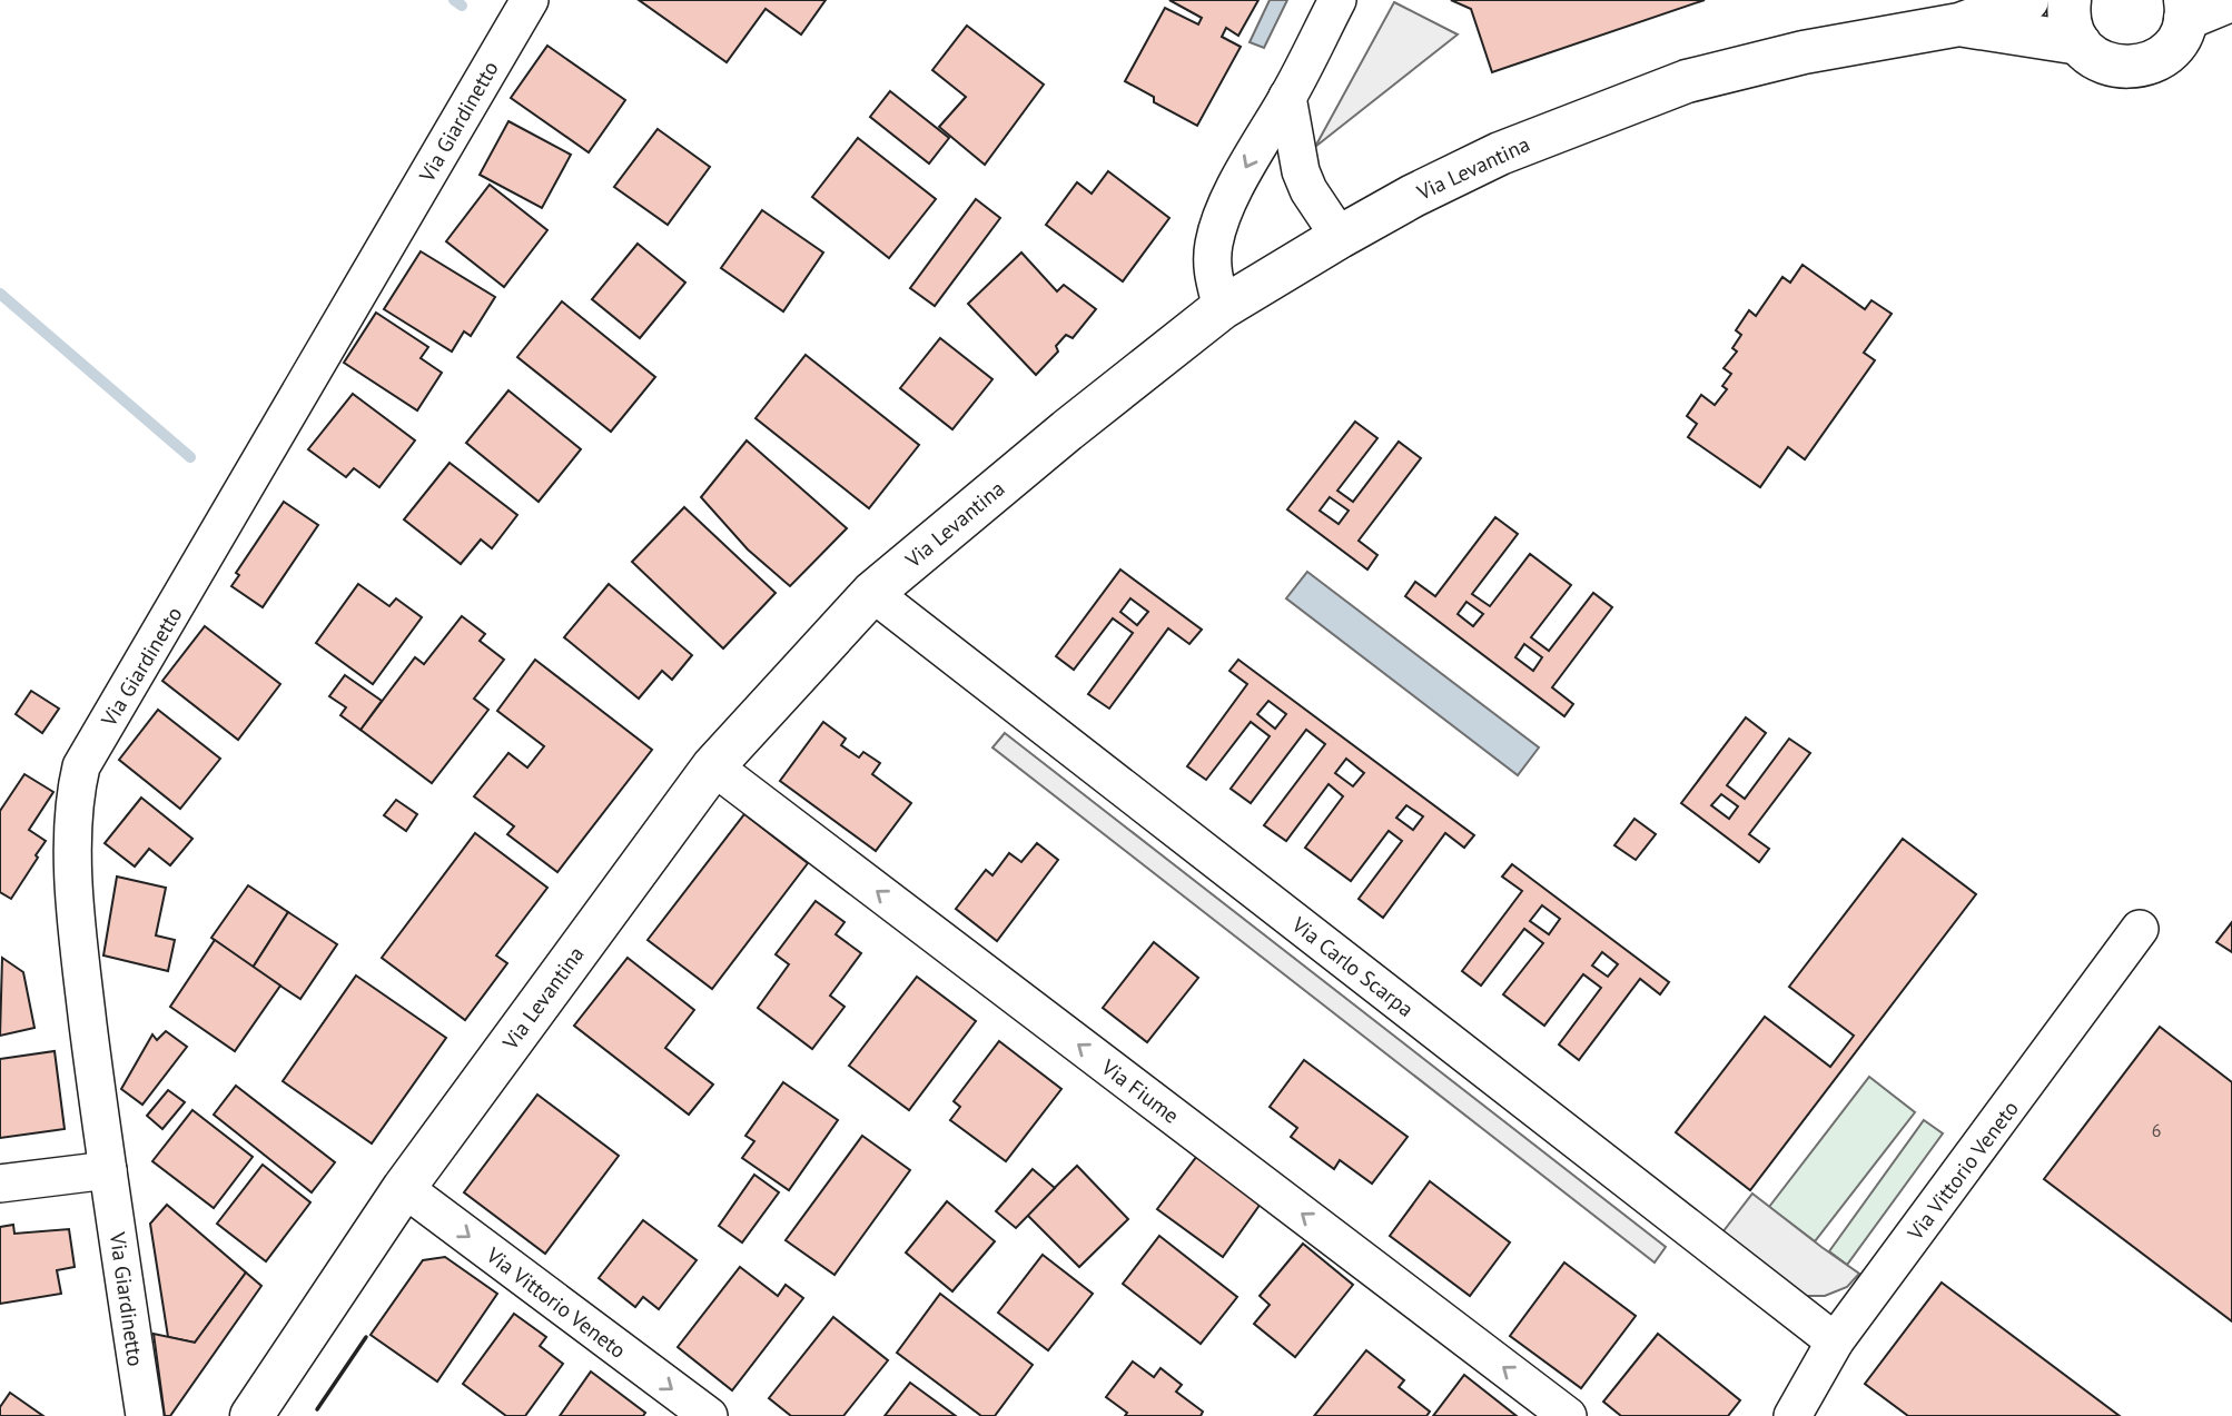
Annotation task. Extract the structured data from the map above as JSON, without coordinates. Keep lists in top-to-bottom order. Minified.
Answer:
{"streets":{"street":["Via Giardinetto","Via Levantina","Via Carlo Scarpa","Via Fiume","Via Vittorio Veneto"]},"crossings":[["Via Levantina","Via Carlo Scarpa"],["Via Levantina","Via Fiume"],["Via Levantina","Via Vittorio Veneto"],["Via Carlo Scarpa","Via Vittorio Veneto"]],"one_way":["Via Fiume","Via Vittorio Veneto"],"house_numbers":["6"]}
